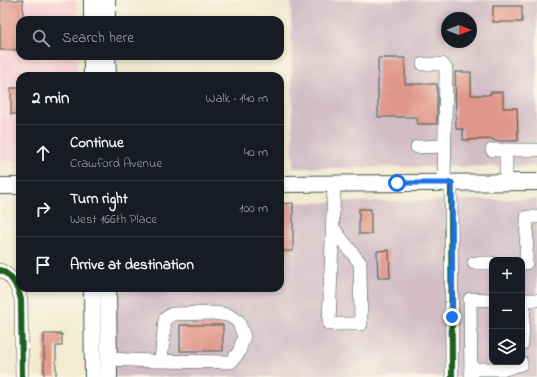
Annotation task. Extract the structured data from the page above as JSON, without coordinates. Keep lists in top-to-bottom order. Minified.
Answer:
{"north":"right","page":{"search":"Search here","heading":["2 min","Walk · 140 m"],"list":[["Continue","Crawford Avenue","40 m"],["Turn right","West 166th Place","100 m"],"Arrive at destination"],"map_buttons":["+","−"]}}
